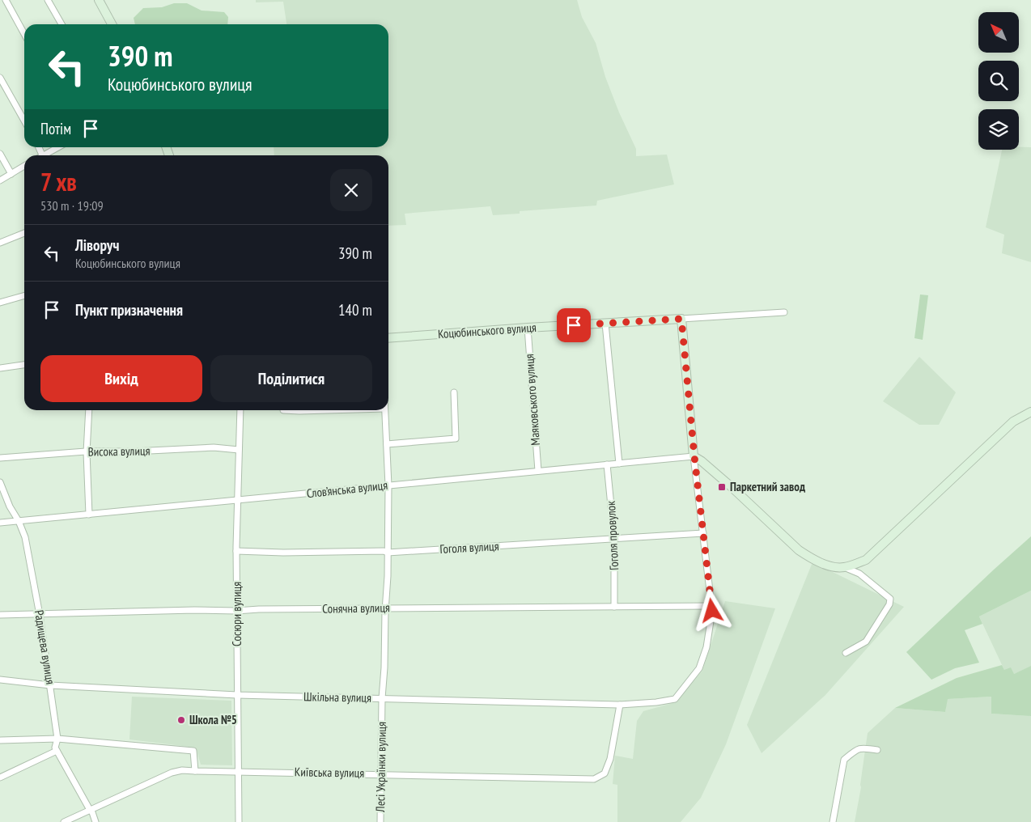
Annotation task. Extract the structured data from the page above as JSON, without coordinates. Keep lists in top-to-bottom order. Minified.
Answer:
{"streets":{"street":["Коцюбинського вулиця","Маяковського вулиця","Висока вулиця","Слов’янська вулиця","Гоголя провулок","Гоголя вулиця","Сонячна вулиця","Сосюри вулиця","Радищева вулиця","Шкільна вулиця","Лесі Українки вулиця","Київська вулиця"]},"crossings":[["Коцюбинського вулиця","Маяковського вулиця"],["Маяковського вулиця","Слов’янська вулиця"],["Висока вулиця","Сосюри вулиця"],["Слов’янська вулиця","Гоголя провулок"],["Слов’янська вулиця","Сосюри вулиця"],["Слов’янська вулиця","Радищева вулиця"],["Слов’янська вулиця","Лесі Українки вулиця"],["Гоголя провулок","Гоголя вулиця"],["Гоголя провулок","Сонячна вулиця"],["Гоголя вулиця","Сосюри вулиця"],["Гоголя вулиця","Лесі Українки вулиця"],["Сонячна вулиця","Сосюри вулиця"],["Сонячна вулиця","Радищева вулиця"],["Сонячна вулиця","Шкільна вулиця"],["Сонячна вулиця","Лесі Українки вулиця"],["Сосюри вулиця","Шкільна вулиця"],["Сосюри вулиця","Київська вулиця"],["Радищева вулиця","Шкільна вулиця"],["Шкільна вулиця","Лесі Українки вулиця"],["Шкільна вулиця","Київська вулиця"],["Лесі Українки вулиця","Київська вулиця"]],"places":{"transit":["Паркетний завод"],"other":["Школа №5"]},"north":"top left","page":{"turn":["390 m","Коцюбинського вулиця"],"then":"Потім","heading":["7 хв","530 m · 19:09"],"list":[{"name":"Ліворуч","note":"Коцюбинського вулиця","value":"390 m"},{"name":"Пункт призначення","value":"140 m"}],"buttons":["Вихід","Поділитися"]}}
